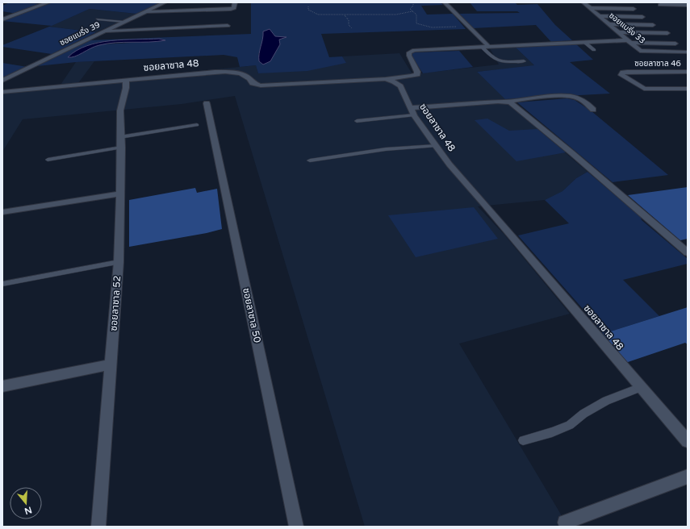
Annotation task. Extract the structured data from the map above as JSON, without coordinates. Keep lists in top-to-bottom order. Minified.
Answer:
{"streets":{"street":["ซอยแบริ่ง 33","ซอยแบริ่ง 39","ซอยลาซาล 46","ซอยลาซาล 48","ซอยลาซาล 52","ซอยลาซาล 50"]},"crossings":[["ซอยลาซาล 48","ซอยลาซาล 52"]],"north":"bottom"}
